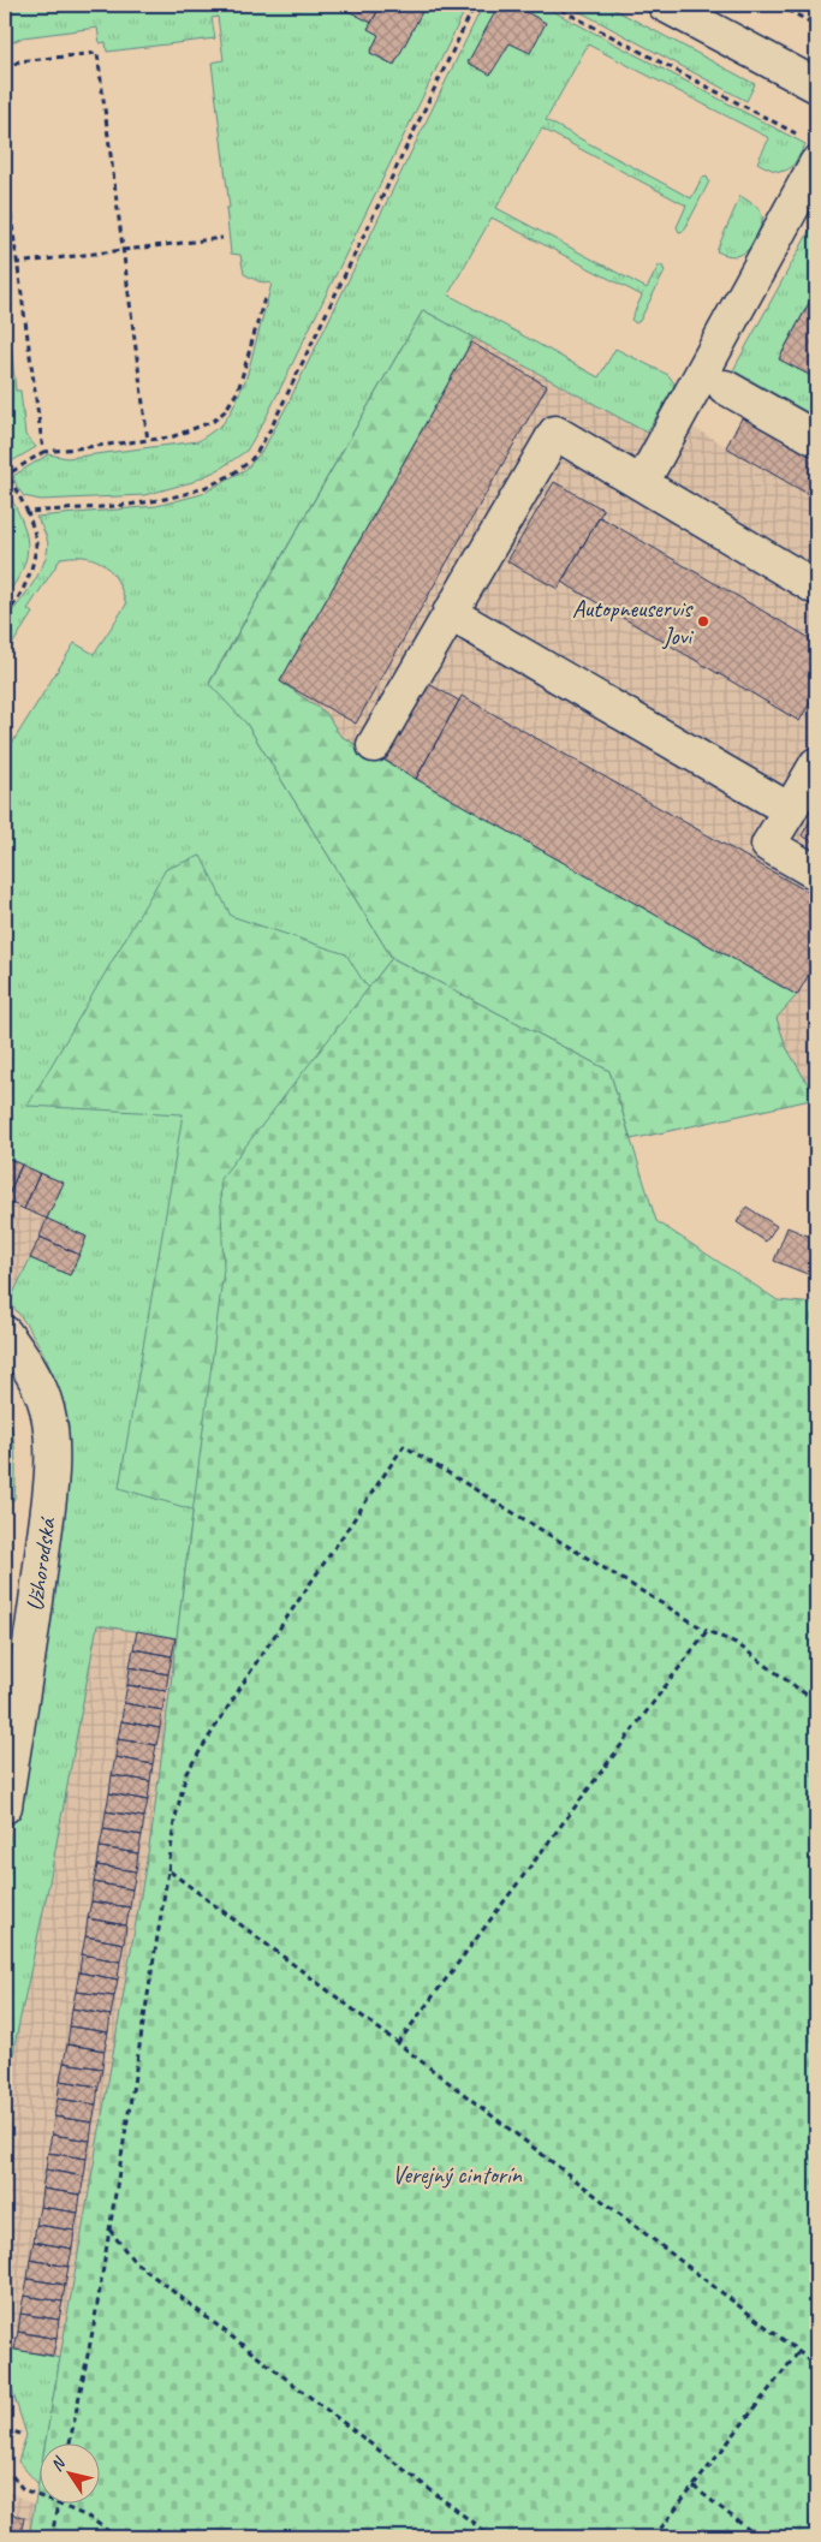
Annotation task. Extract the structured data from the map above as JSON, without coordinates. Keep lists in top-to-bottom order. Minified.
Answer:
{"streets":{"street":["Užhorodská"]},"parks":["Verejný cintorín"],"places":["Autopneuservis Jovi"],"north":"top left"}
